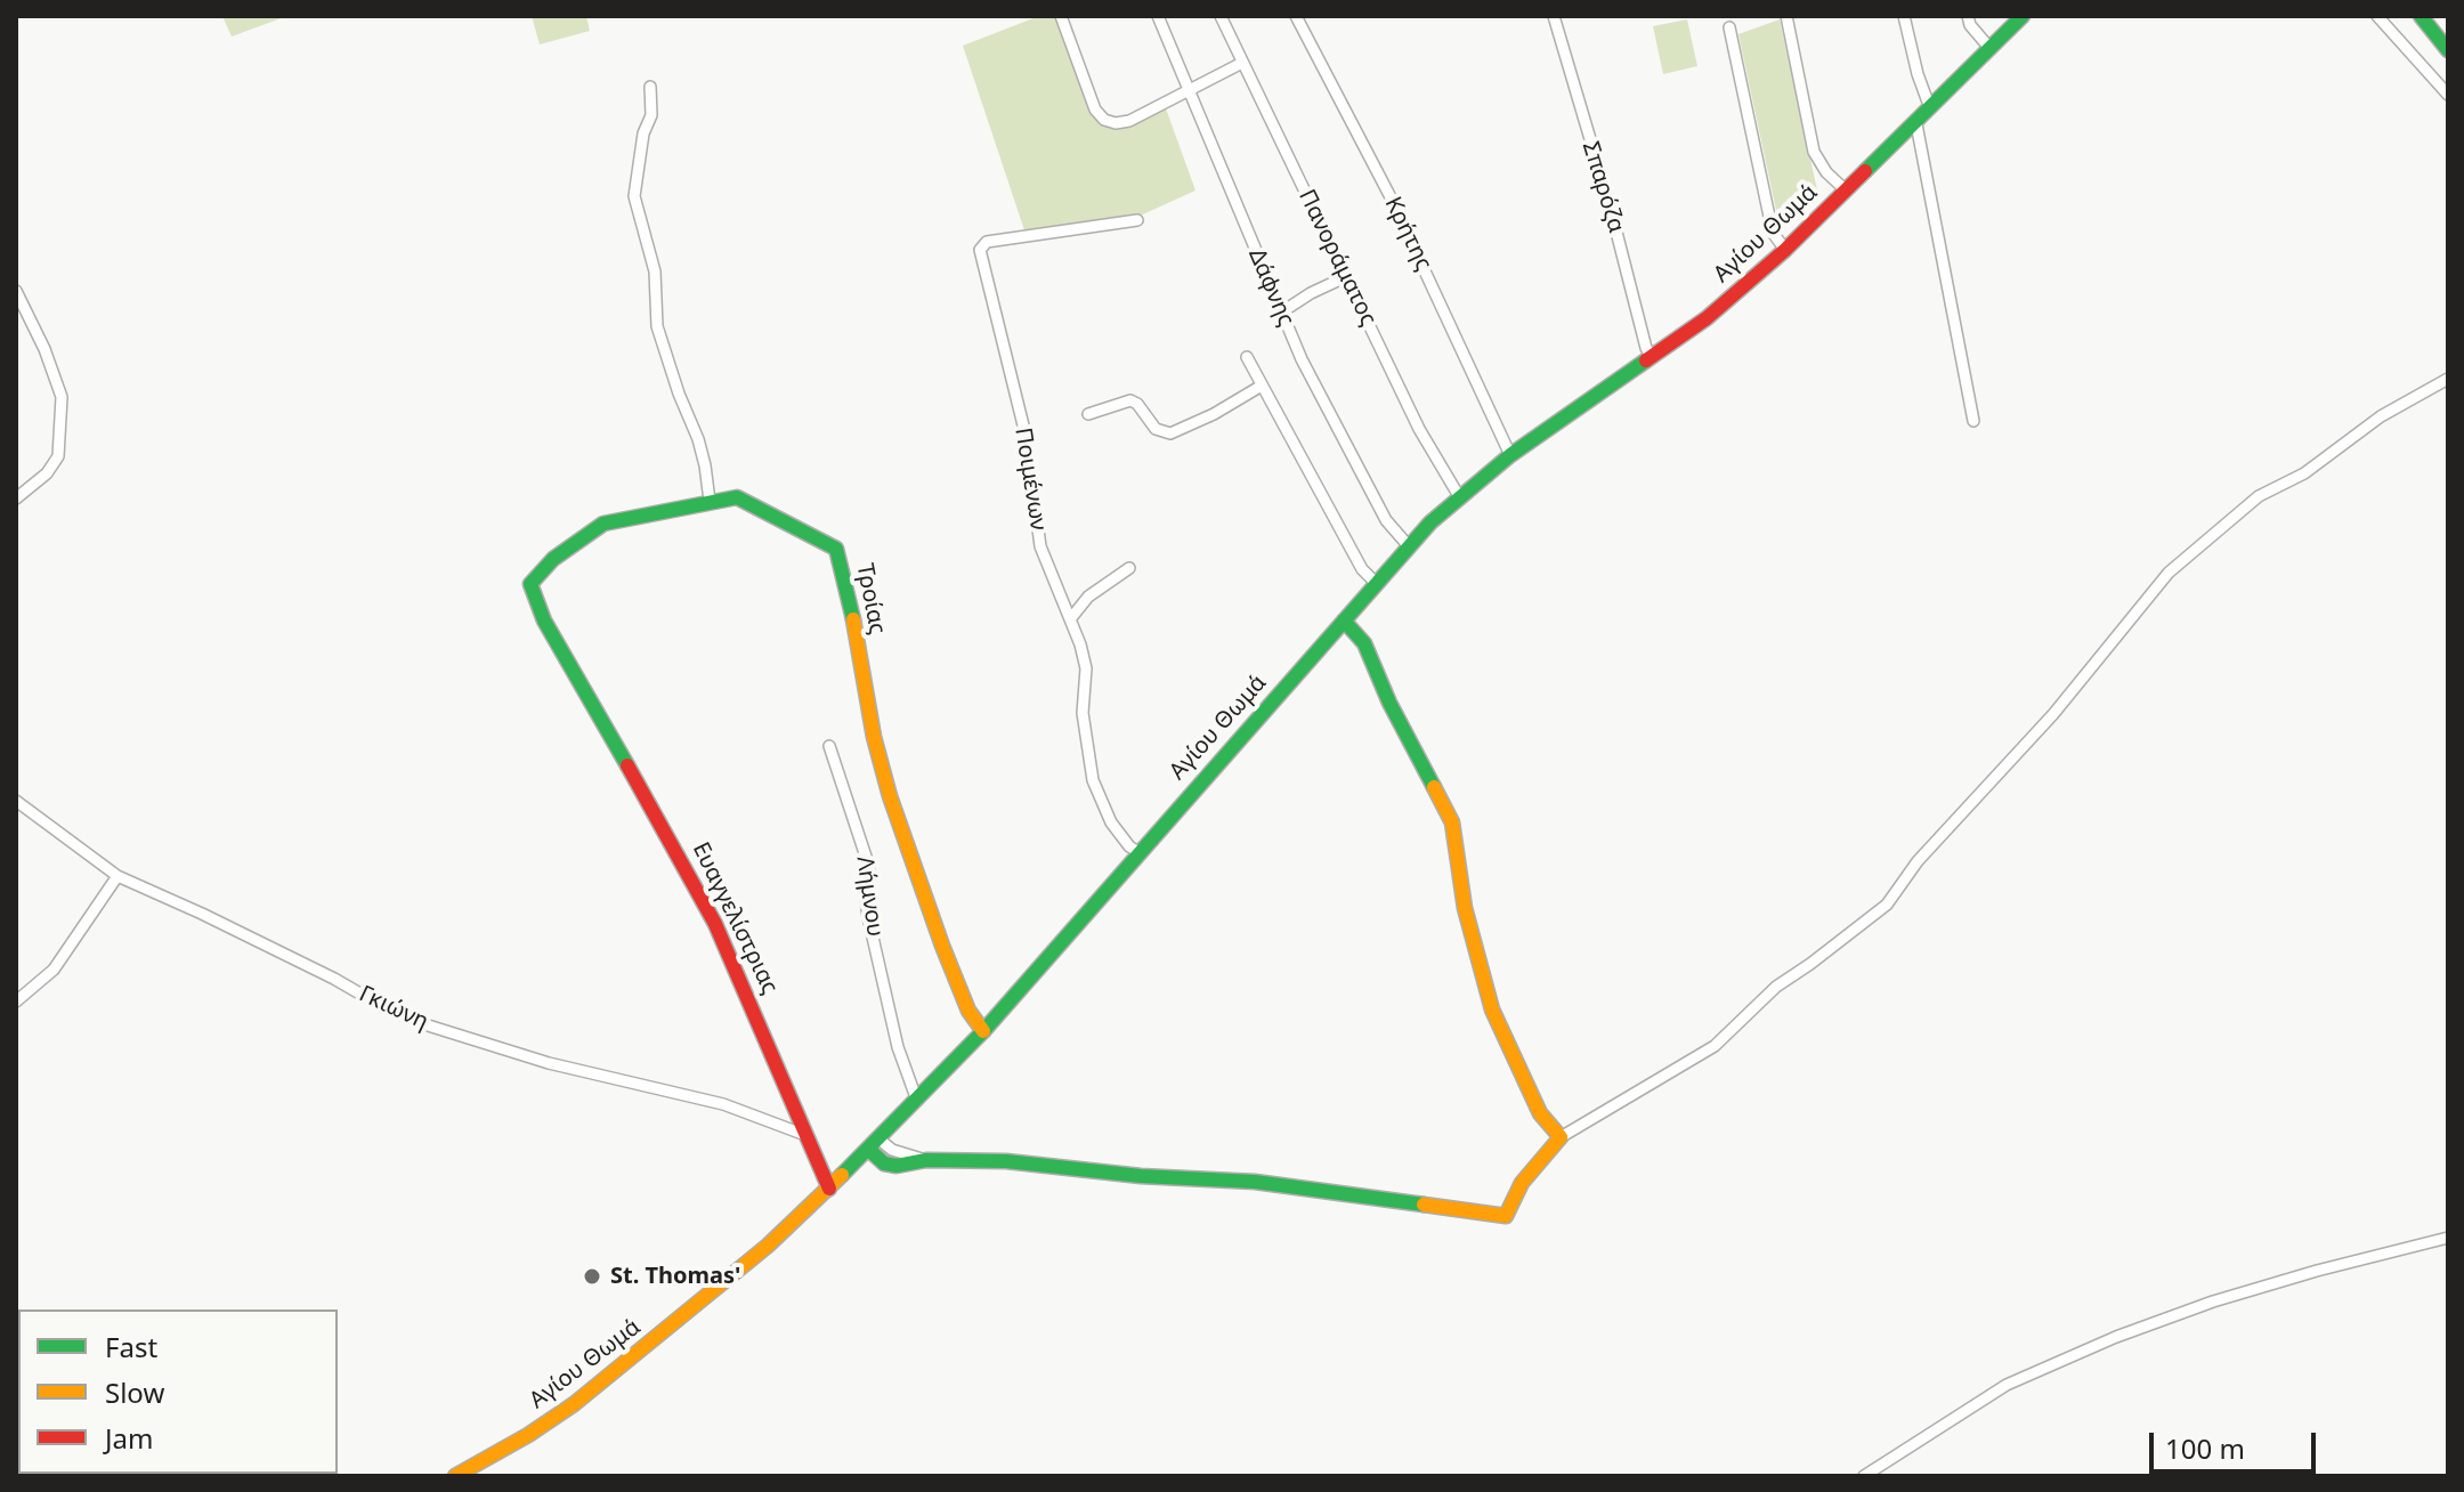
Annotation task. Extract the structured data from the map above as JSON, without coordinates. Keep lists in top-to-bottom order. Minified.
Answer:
{"streets":{"main road":["Αγίου Θωμά","Τροίας","Ευαγγελίστριας"],"street":["Σπαρόζα","Κρήτης","Πανοράματος","Δάφνης","Ποιμένων","Λήμνου","Γκιώνη"]},"crossings":[["Σπαρόζα","Αγίου Θωμά"],["Κρήτης","Αγίου Θωμά"],["Αγίου Θωμά","Πανοράματος"],["Αγίου Θωμά","Δάφνης"],["Αγίου Θωμά","Ποιμένων"],["Αγίου Θωμά","Τροίας"],["Αγίου Θωμά","Λήμνου"],["Αγίου Θωμά","Ευαγγελίστριας"],["Τροίας","Ευαγγελίστριας"],["Ευαγγελίστριας","Γκιώνη"]],"places":["St. Thomas'"],"legend":["Fast","Slow","Jam"],"scale_bar":"100 m"}
